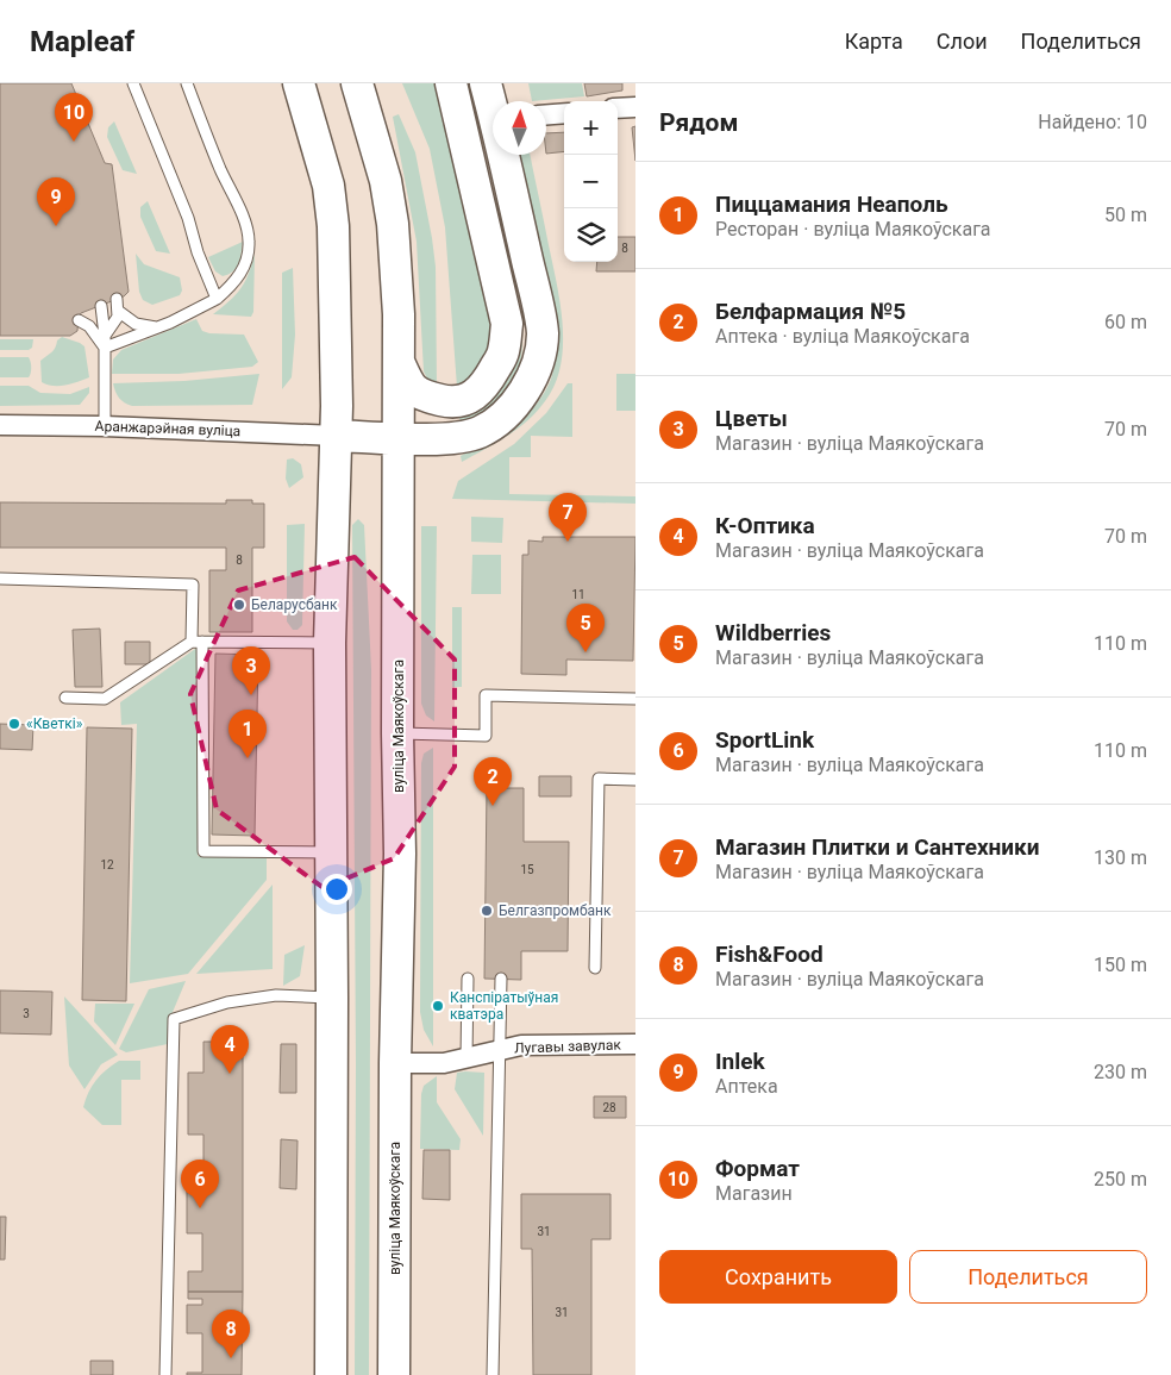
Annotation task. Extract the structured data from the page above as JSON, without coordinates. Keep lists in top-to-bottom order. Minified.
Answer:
{"streets":{"main road":["вуліца Маякоўскага"],"street":["Аранжарэйная вуліца","Лугавы завулак"]},"crossings":[["вуліца Маякоўскага","Лугавы завулак"]],"places":["Беларусбанк","«Кветкі»","Белгазпромбанк","Канспіратыўная кватэра"],"house_numbers":["8","8","11","12","15","3","28","31","31"],"north":"top","page":{"header":"Mapleaf","nav":["Карта","Слои","Поделиться"],"heading":["Рядом","Найдено: 10"],"pins":["10","9","7","5","3","1","2","4","6","8"],"map_buttons":["+","−"],"list":[{"mark":"1","name":"Пиццамания Неаполь","note":"Ресторан · вуліца Маякоўскага","value":"50 m"},{"mark":"2","name":"Белфармация №5","note":"Аптека · вуліца Маякоўскага","value":"60 m"},{"mark":"3","name":"Цветы","note":"Магазин · вуліца Маякоўскага","value":"70 m"},{"mark":"4","name":"К-Оптика","note":"Магазин · вуліца Маякоўскага","value":"70 m"},{"mark":"5","name":"Wildberries","note":"Магазин · вуліца Маякоўскага","value":"110 m"},{"mark":"6","name":"SportLink","note":"Магазин · вуліца Маякоўскага","value":"110 m"},{"mark":"7","name":"Магазин Плитки и Сантехники","note":"Магазин · вуліца Маякоўскага","value":"130 m"},{"mark":"8","name":"Fish&Food","note":"Магазин · вуліца Маякоўскага","value":"150 m"},{"mark":"9","name":"Inlek","note":"Аптека","value":"230 m"},{"mark":"10","name":"Формат","note":"Магазин","value":"250 m"}],"buttons":["Сохранить","Поделиться"]}}
